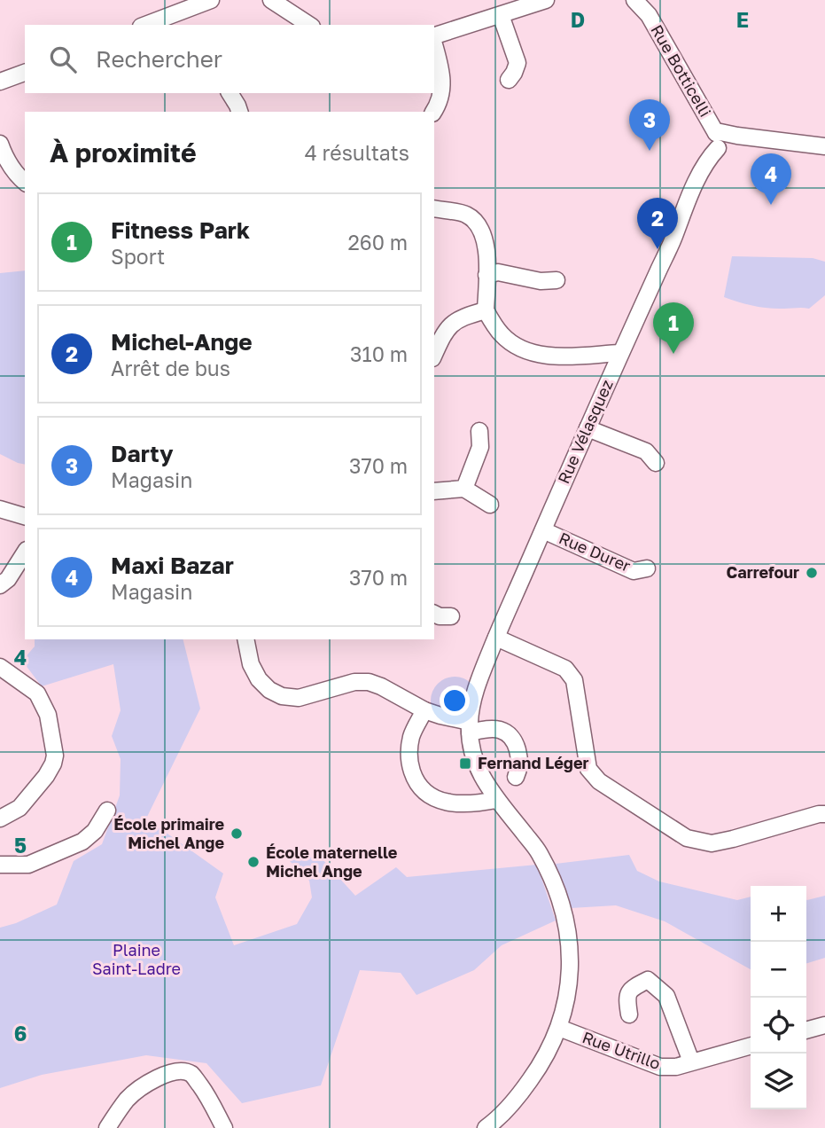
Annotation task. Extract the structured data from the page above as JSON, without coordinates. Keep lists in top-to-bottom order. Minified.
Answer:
{"streets":{"street":["Rue Botticelli","Rue Vélasquez","Rue Durer","Rue Utrillo"]},"crossings":[["Rue Botticelli","Rue Vélasquez"],["Rue Vélasquez","Rue Durer"]],"parks":["Plaine Saint-Ladre"],"places":{"other":["Carrefour","École primaire Michel Ange","École maternelle Michel Ange"],"transit":["Fernand Léger"]},"page":{"search":"Rechercher","pins":["3","4","2","1"],"heading":["À proximité","4 résultats"],"list":[{"mark":"1","name":"Fitness Park","note":"Sport","value":"260 m"},{"mark":"2","name":"Michel-Ange","note":"Arrêt de bus","value":"310 m"},{"mark":"3","name":"Darty","note":"Magasin","value":"370 m"},{"mark":"4","name":"Maxi Bazar","note":"Magasin","value":"370 m"}],"map_buttons":["+","−"]},"grid":{"columns":["D","E"],"rows":["4","5","6"]}}
